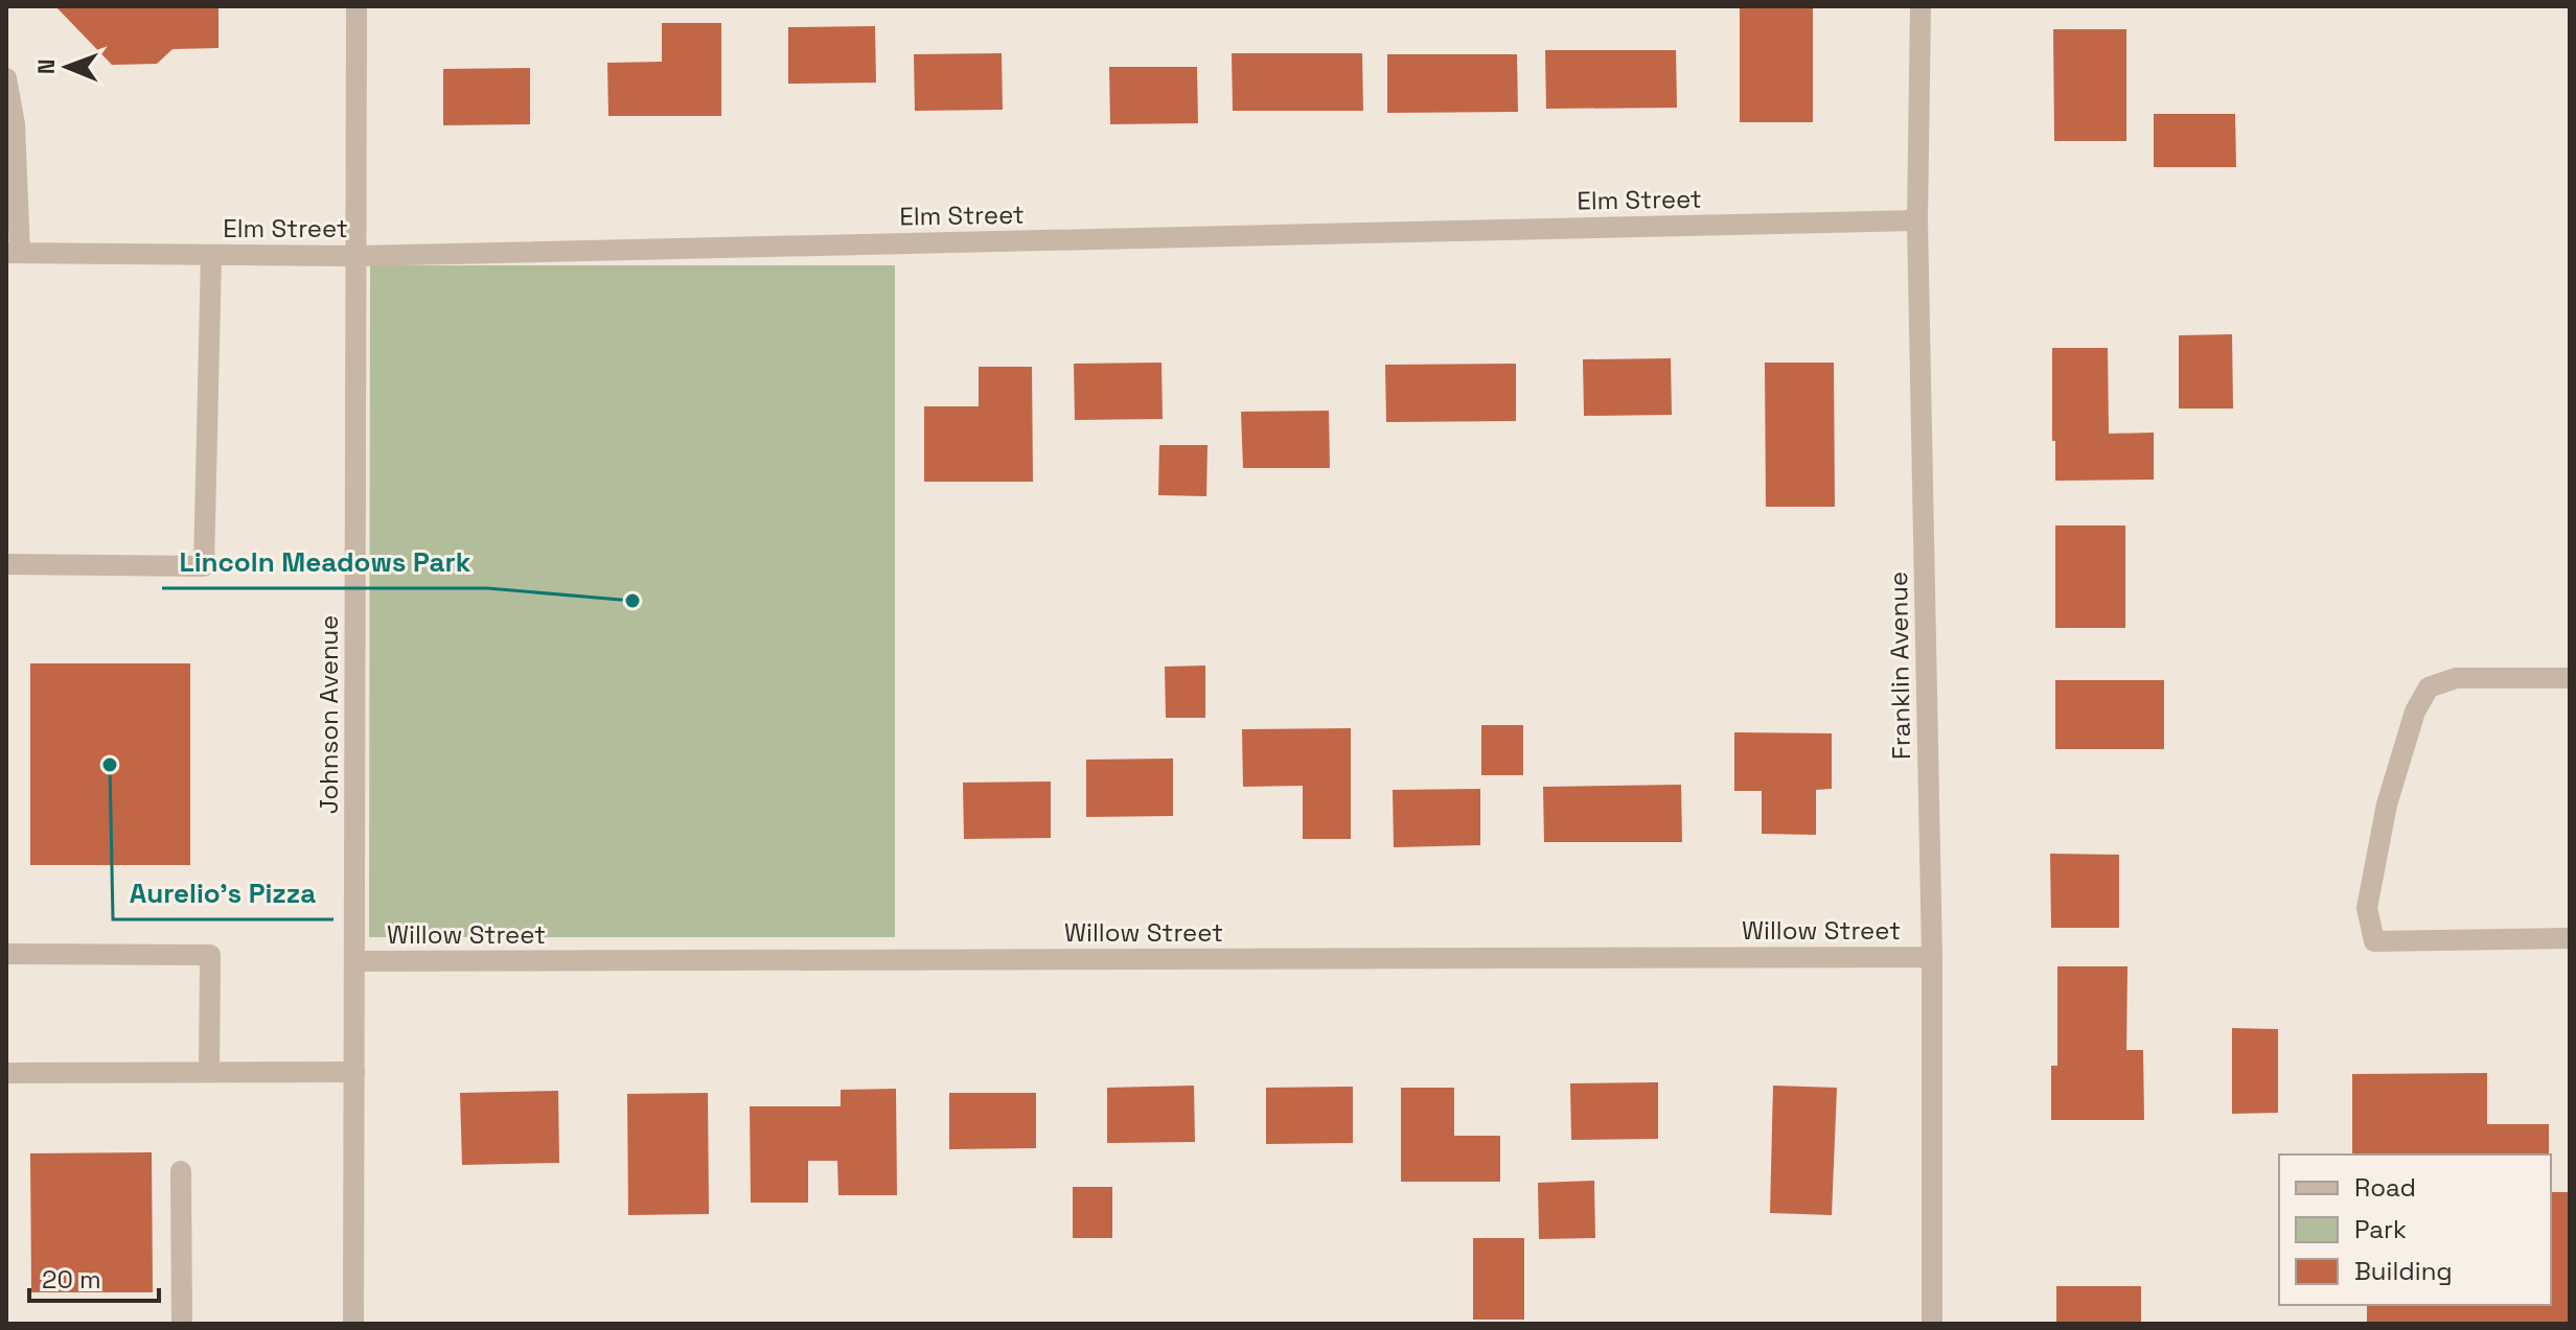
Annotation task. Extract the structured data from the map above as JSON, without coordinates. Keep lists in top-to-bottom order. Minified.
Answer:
{"streets":{"street":["Elm Street","Franklin Avenue","Johnson Avenue","Willow Street"]},"crossings":[["Elm Street","Franklin Avenue"],["Elm Street","Johnson Avenue"],["Franklin Avenue","Willow Street"],["Johnson Avenue","Willow Street"]],"places":["Lincoln Meadows Park","Aurelio's Pizza"],"legend":["Road","Park","Building"],"scale_bar":"20 m","north":"left"}
